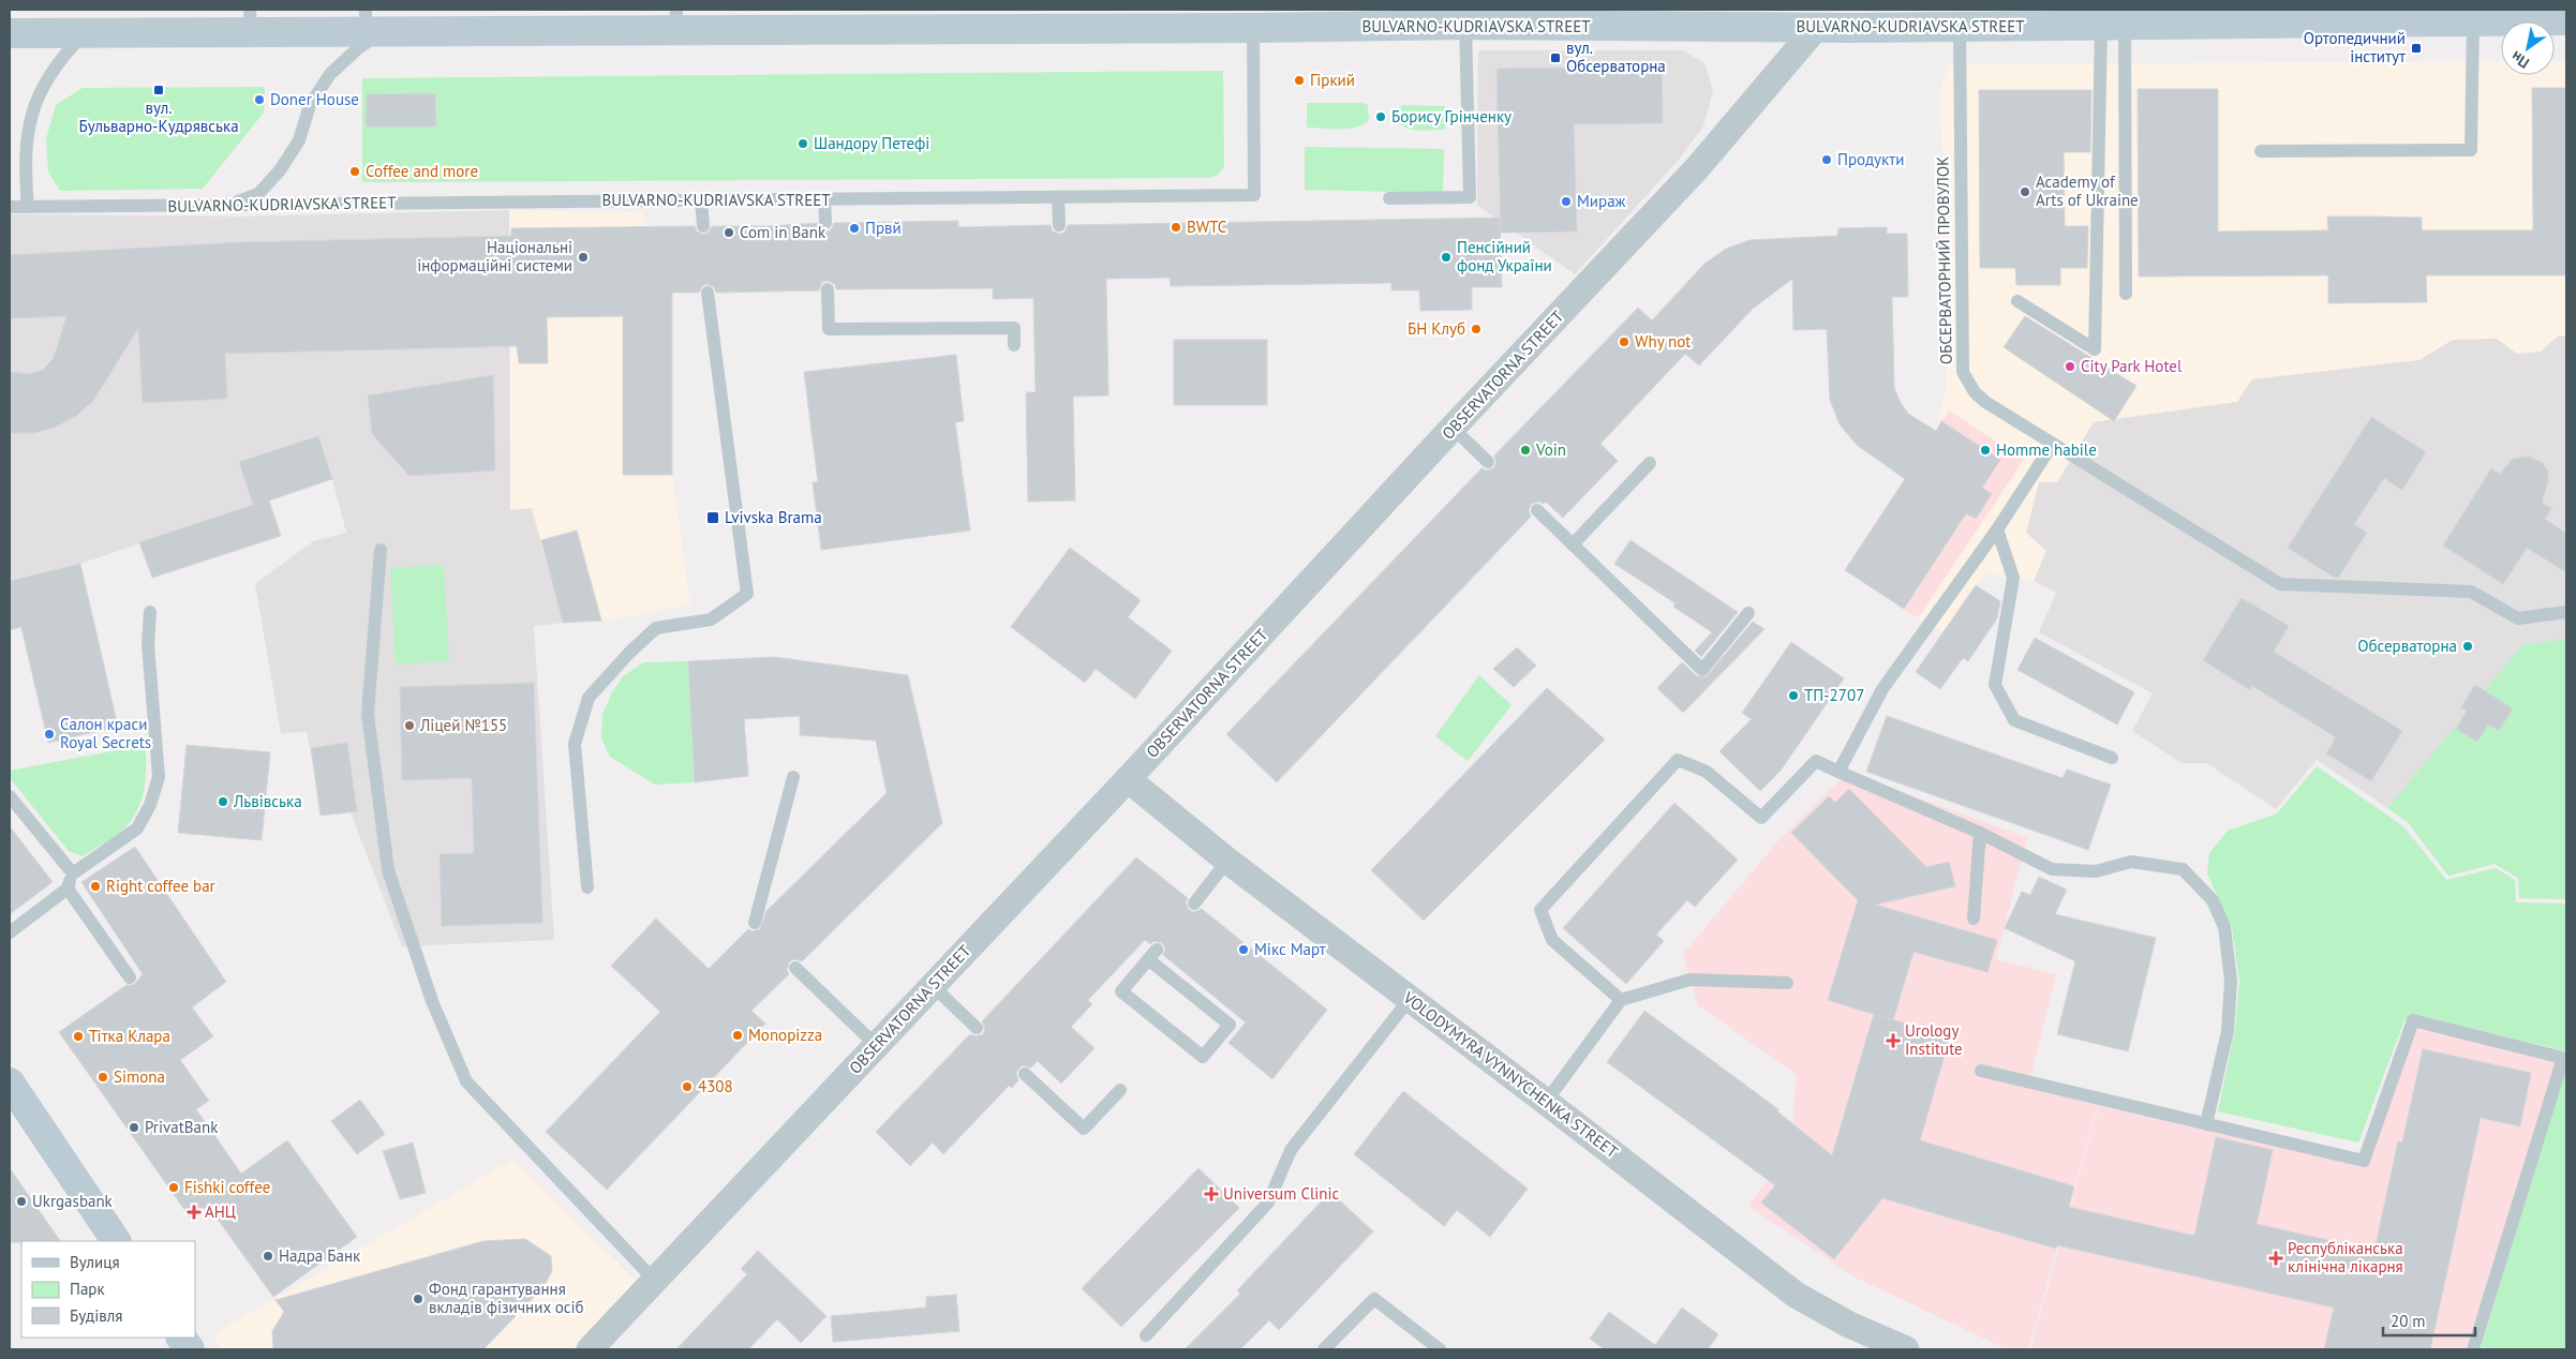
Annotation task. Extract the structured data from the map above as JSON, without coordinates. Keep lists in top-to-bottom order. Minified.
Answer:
{"streets":{"main road":["BULVARNO-KUDRIAVSKA STREET"],"street":["OBSERVATORNA STREET","VOLODYMYRA VYNNYCHENKA STREET"],"lane":["ОБСЕРВАТОРНИЙ ПРОВУЛОК"]},"crossings":[["BULVARNO-KUDRIAVSKA STREET","ОБСЕРВАТОРНИЙ ПРОВУЛОК"],["BULVARNO-KUDRIAVSKA STREET","OBSERVATORNA STREET"],["OBSERVATORNA STREET","VOLODYMYRA VYNNYCHENKA STREET"]],"places":{"transit":["Ортопедичний інститут","вул. Обсерваторна","вул. Бульварно-Кудрявська","Lvivska Brama"],"other":["Гіркий","Doner House","Борису Грінченку","Шандору Петефі","Продукти","Coffee and more","Academy of Arts of Ukraine","Мираж","BWTC","Првй","Com in Bank","Національні інформаційні системи","Пенсійний фонд України","БН Клуб","Why not","City Park Hotel","Voin","Homme habile","Обсерваторна","ТП-2707","Ліцей №155","Салон краси Royal Secrets","Львівська","Right coffee bar","Мікс Март","Monopizza","Тітка Клара","Simona","4308","PrivatBank","Fishki coffee","Ukrgasbank","Надра Банк","Фонд гарантування вкладів фізичних осіб"],"health":["Urology Institute","Universum Clinic","АНЦ","Республіканська клінічна лікарня"]},"legend":["Вулиця","Парк","Будівля"],"scale_bar":"20 m","north":"bottom left"}
